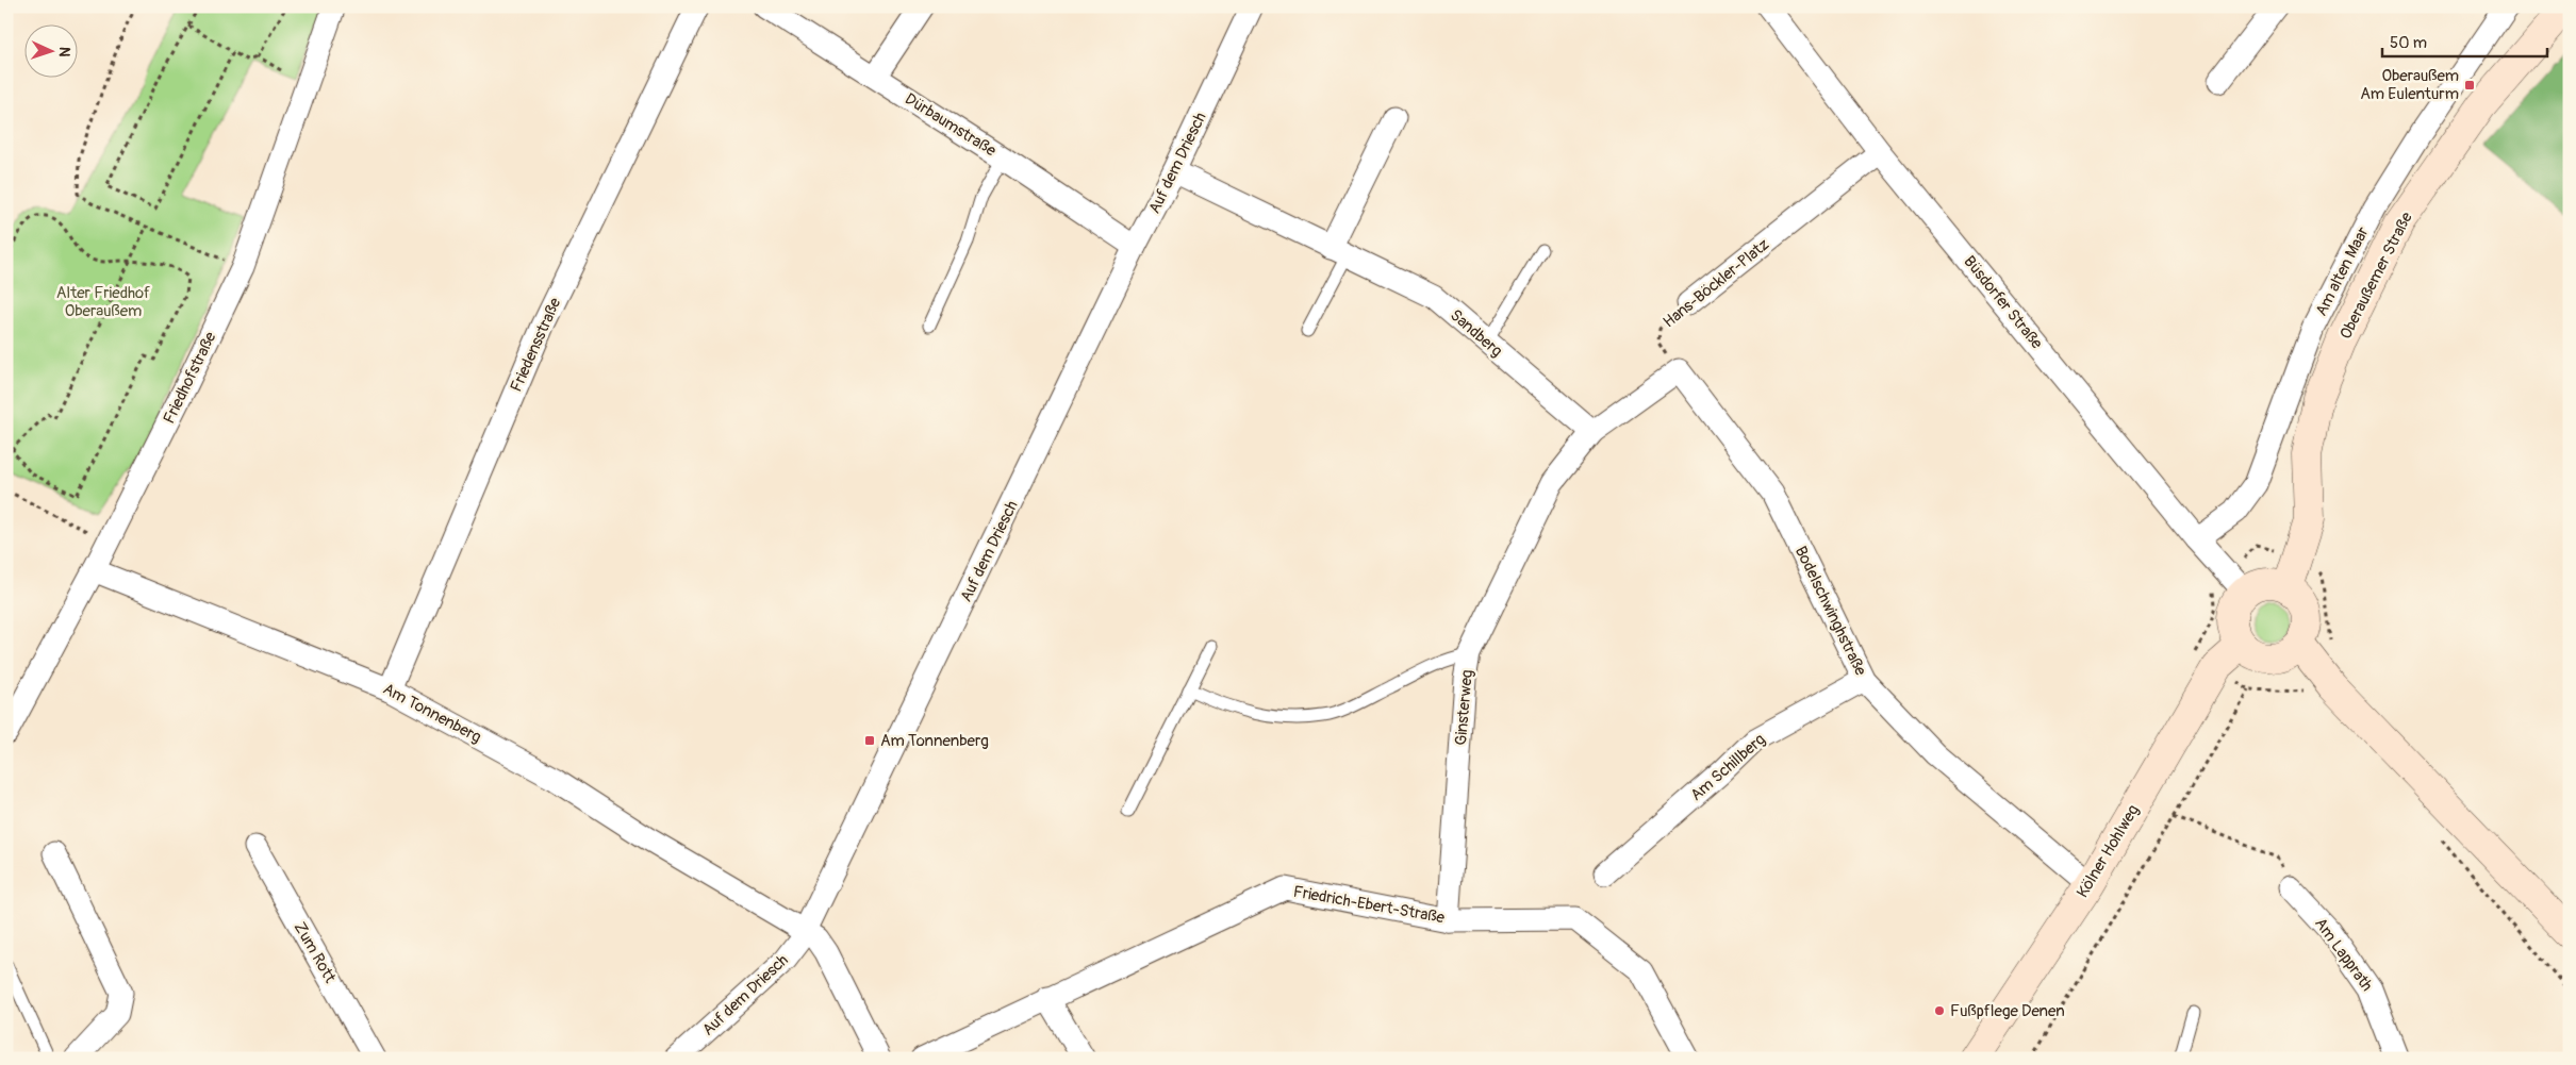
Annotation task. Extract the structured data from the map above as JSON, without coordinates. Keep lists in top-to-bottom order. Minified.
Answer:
{"streets":{"main road":["Oberaußemer Straße","Kölner Hohlweg"],"street":["Dürbaumstraße","Auf dem Driesch","Am alten Maar","Hans-Böckler-Platz","Büsdorfer Straße","Sandberg","Friedensstraße","Friedhofstraße","Bodelschwinghstraße","Ginsterweg","Am Tonnenberg","Am Schillberg","Friedrich-Ebert-Straße","Zum Rott","Am Lapprath"]},"crossings":[["Dürbaumstraße","Auf dem Driesch"],["Auf dem Driesch","Sandberg"],["Auf dem Driesch","Am Tonnenberg"],["Am alten Maar","Büsdorfer Straße"],["Oberaußemer Straße","Büsdorfer Straße"],["Oberaußemer Straße","Kölner Hohlweg"],["Hans-Böckler-Platz","Büsdorfer Straße"],["Hans-Böckler-Platz","Bodelschwinghstraße"],["Büsdorfer Straße","Kölner Hohlweg"],["Sandberg","Ginsterweg"],["Friedensstraße","Am Tonnenberg"],["Friedhofstraße","Am Tonnenberg"],["Bodelschwinghstraße","Am Schillberg"],["Bodelschwinghstraße","Kölner Hohlweg"],["Ginsterweg","Friedrich-Ebert-Straße"]],"parks":["Alter Friedhof Oberaußem"],"places":{"transit":["Oberaußem Am Eulenturm","Am Tonnenberg"],"other":["Fußpflege Denen"]},"scale_bar":"50 m","north":"right"}
